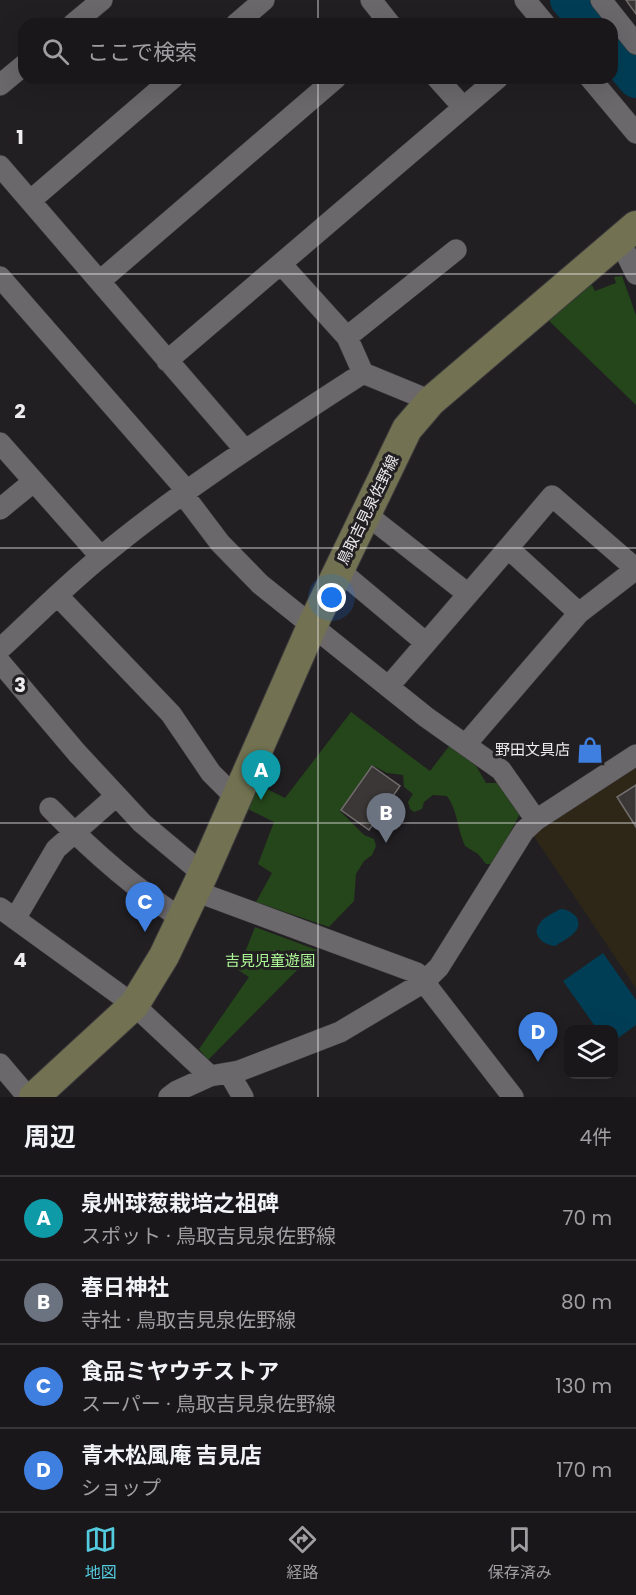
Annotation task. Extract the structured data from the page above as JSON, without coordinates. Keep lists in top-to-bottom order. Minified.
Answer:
{"streets":{"main road":["鳥取吉見泉佐野線"]},"parks":["吉見児童遊園"],"places":{"shop":["野田文具店"]},"page":{"search":"ここで検索","pins":["A","B","C","D"],"heading":["周辺","4件"],"list":[{"mark":"A","name":"泉州球葱栽培之祖碑","note":"スポット · 鳥取吉見泉佐野線","value":"70 m"},{"mark":"B","name":"春日神社","note":"寺社 · 鳥取吉見泉佐野線","value":"80 m"},{"mark":"C","name":"食品ミヤウチストア","note":"スーパー · 鳥取吉見泉佐野線","value":"130 m"},{"mark":"D","name":"青木松風庵 吉見店","note":"ショップ","value":"170 m"}],"nav":["地図","経路","保存済み"]},"grid":{"rows":["1","2","3","4"]}}
